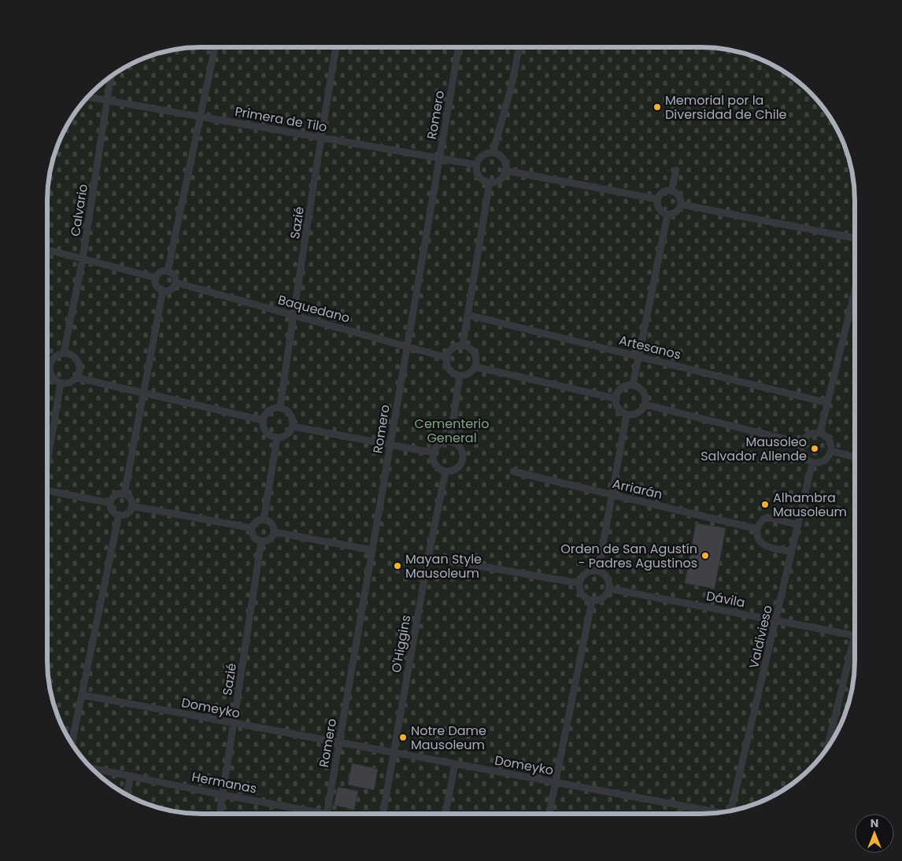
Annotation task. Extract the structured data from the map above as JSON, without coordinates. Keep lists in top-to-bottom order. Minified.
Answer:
{"streets":{"lane":["Romero","Primera de Tilo","Calvario","Sazié","Baquedano","Artesanos","Arriarán","Dávila","Valdivieso","O'Higgins","Domeyko","Hermanas"]},"crossings":[["Romero","Primera de Tilo"],["Romero","Baquedano"],["Romero","Domeyko"],["Primera de Tilo","Calvario"],["Primera de Tilo","Sazié"],["Sazié","Baquedano"],["Sazié","Domeyko"],["Sazié","Hermanas"],["Dávila","Valdivieso"],["O'Higgins","Domeyko"]],"parks":["Cementerio General"],"places":["Memorial por la Diversidad de Chile","Mausoleo Salvador Allende","Alhambra Mausoleum","Orden de San Agustín - Padres Agustinos","Mayan Style Mausoleum","Notre Dame Mausoleum"],"north":"top"}
